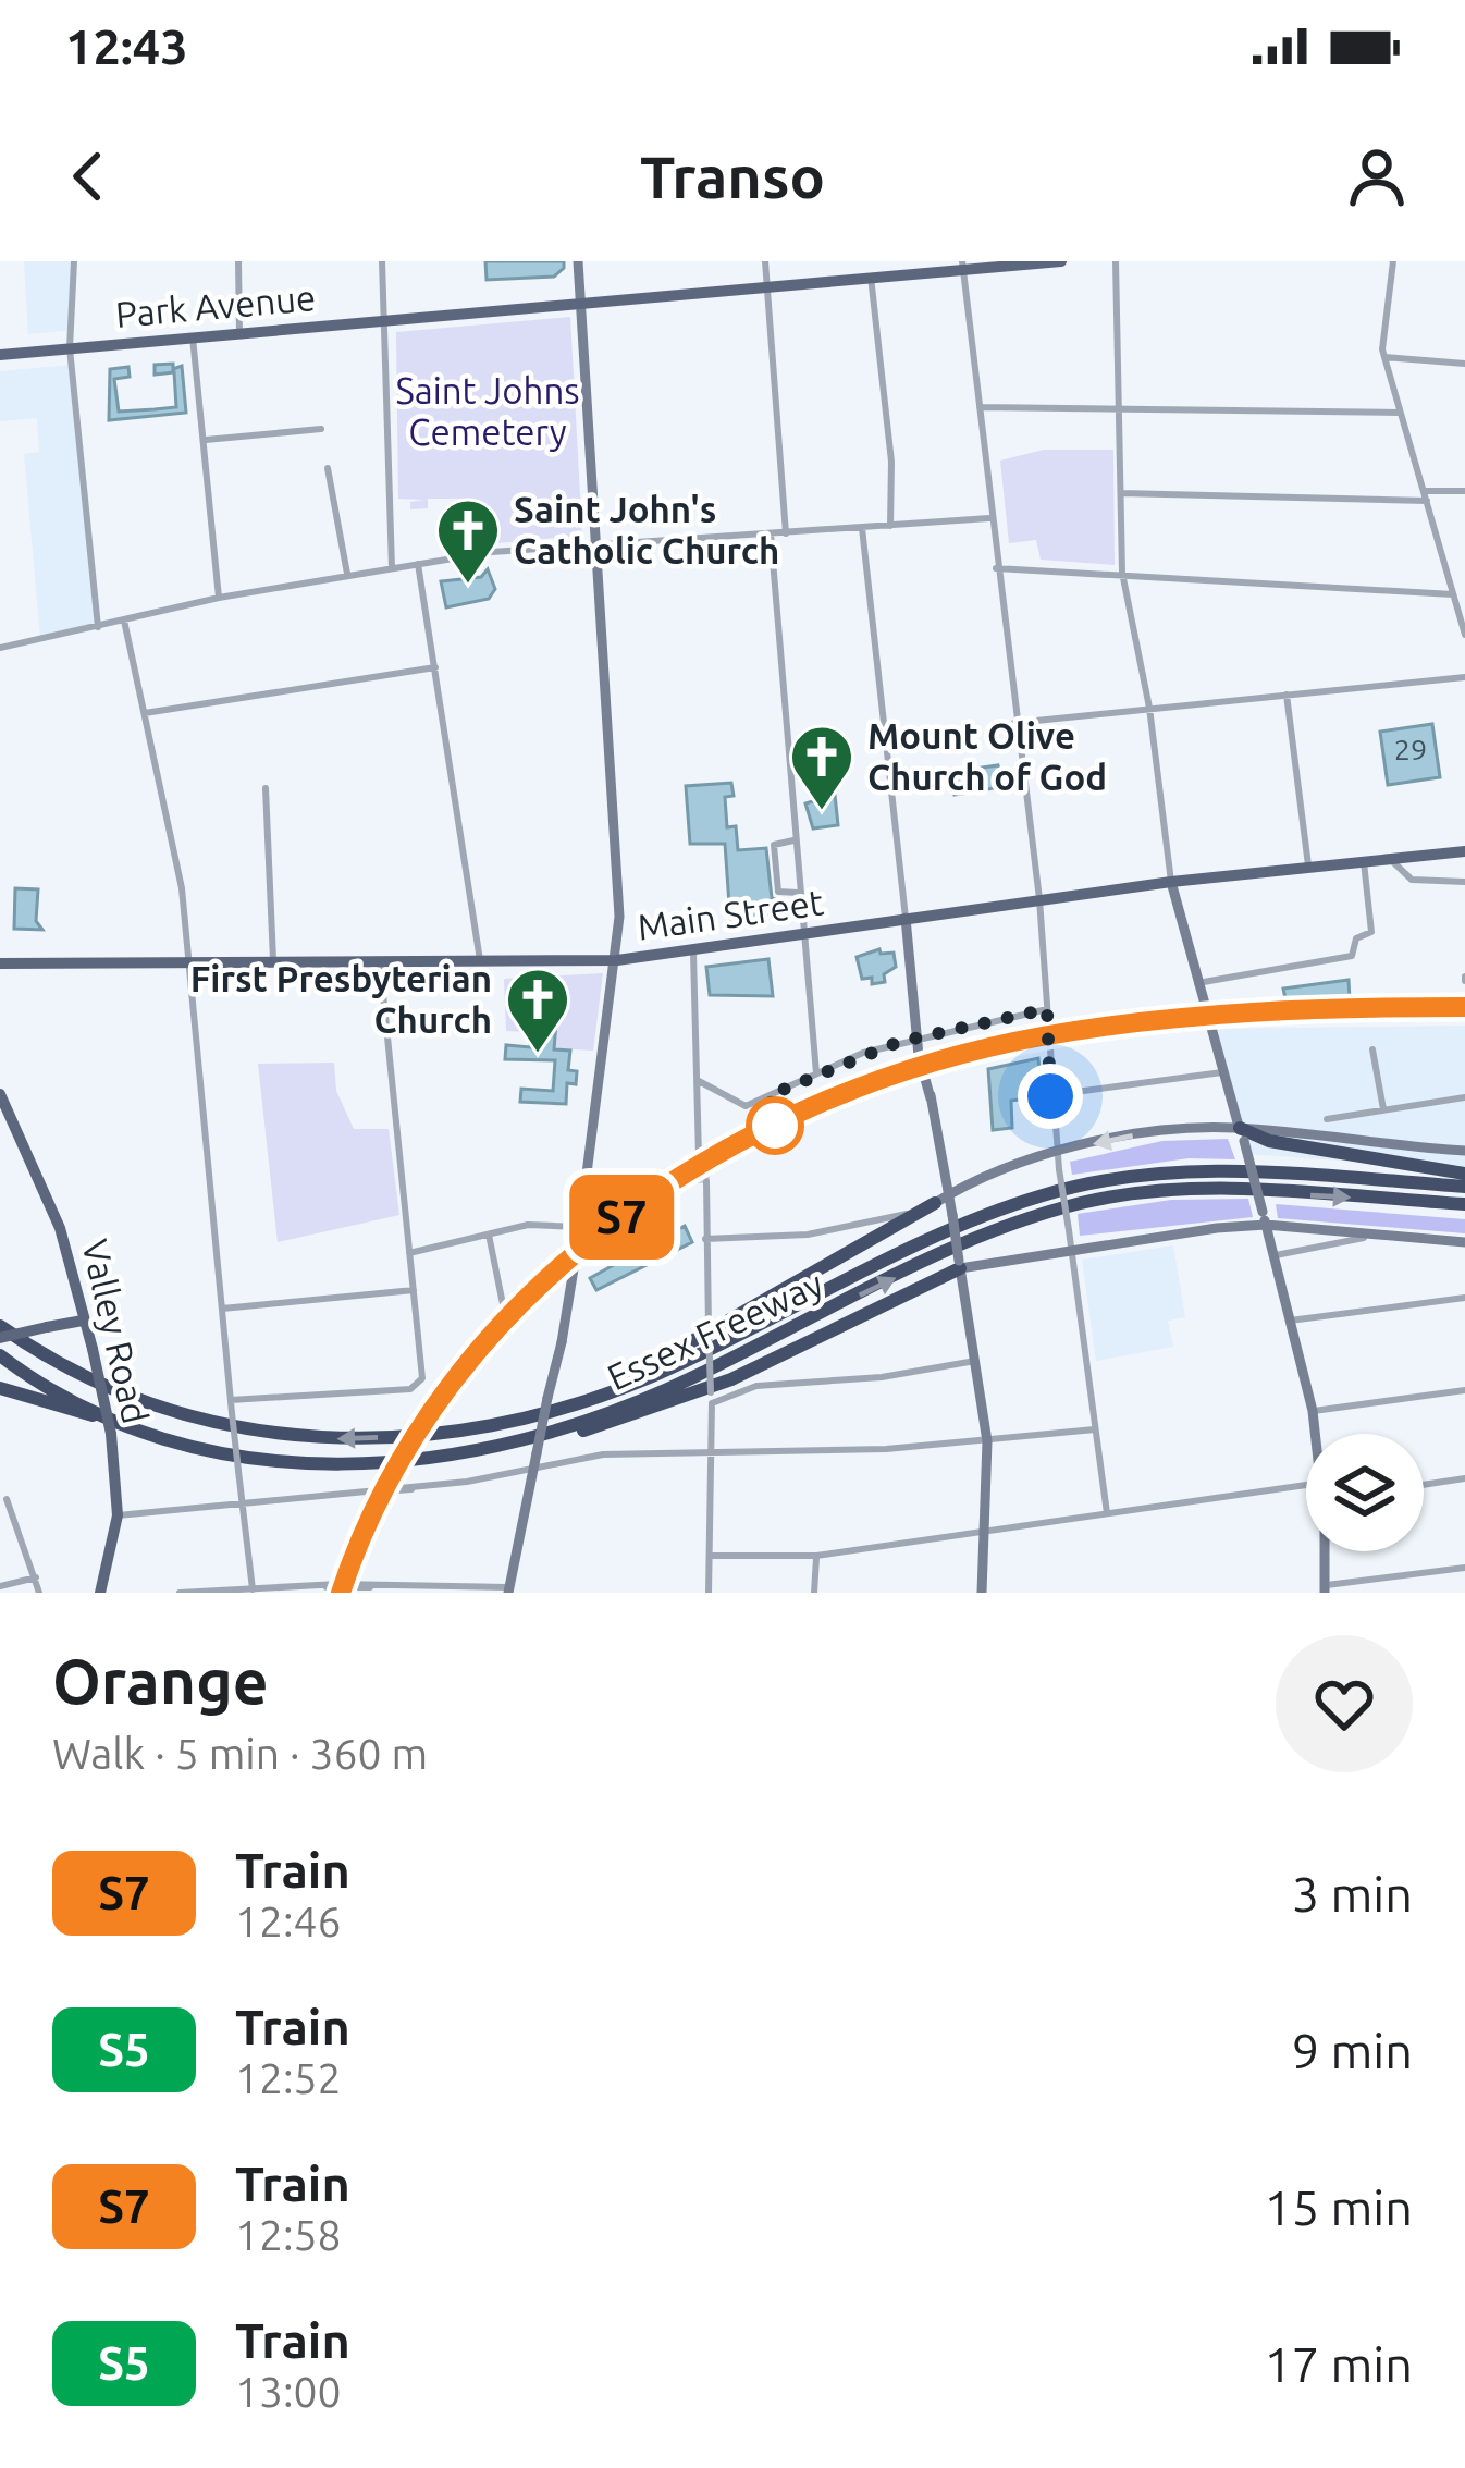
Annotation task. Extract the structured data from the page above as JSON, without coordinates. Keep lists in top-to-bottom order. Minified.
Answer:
{"streets":{"highway":["Essex Freeway"],"main road":["Park Avenue","Main Street","Valley Road"]},"crossings":[["Essex Freeway","Valley Road"]],"parks":["Saint Johns Cemetery"],"places":{"church":["Saint John's Catholic Church","Mount Olive Church of God","First Presbyterian Church"]},"house_numbers":["29"],"page":{"status":"12:43","header":"Transo","on_map":"S7","heading":["Orange","Walk · 5 min · 360 m"],"list":[{"mark":"S7","name":"Train","note":"12:46","value":"3 min"},{"mark":"S5","name":"Train","note":"12:52","value":"9 min"},{"mark":"S7","name":"Train","note":"12:58","value":"15 min"},{"mark":"S5","name":"Train","note":"13:00","value":"17 min"}]}}
